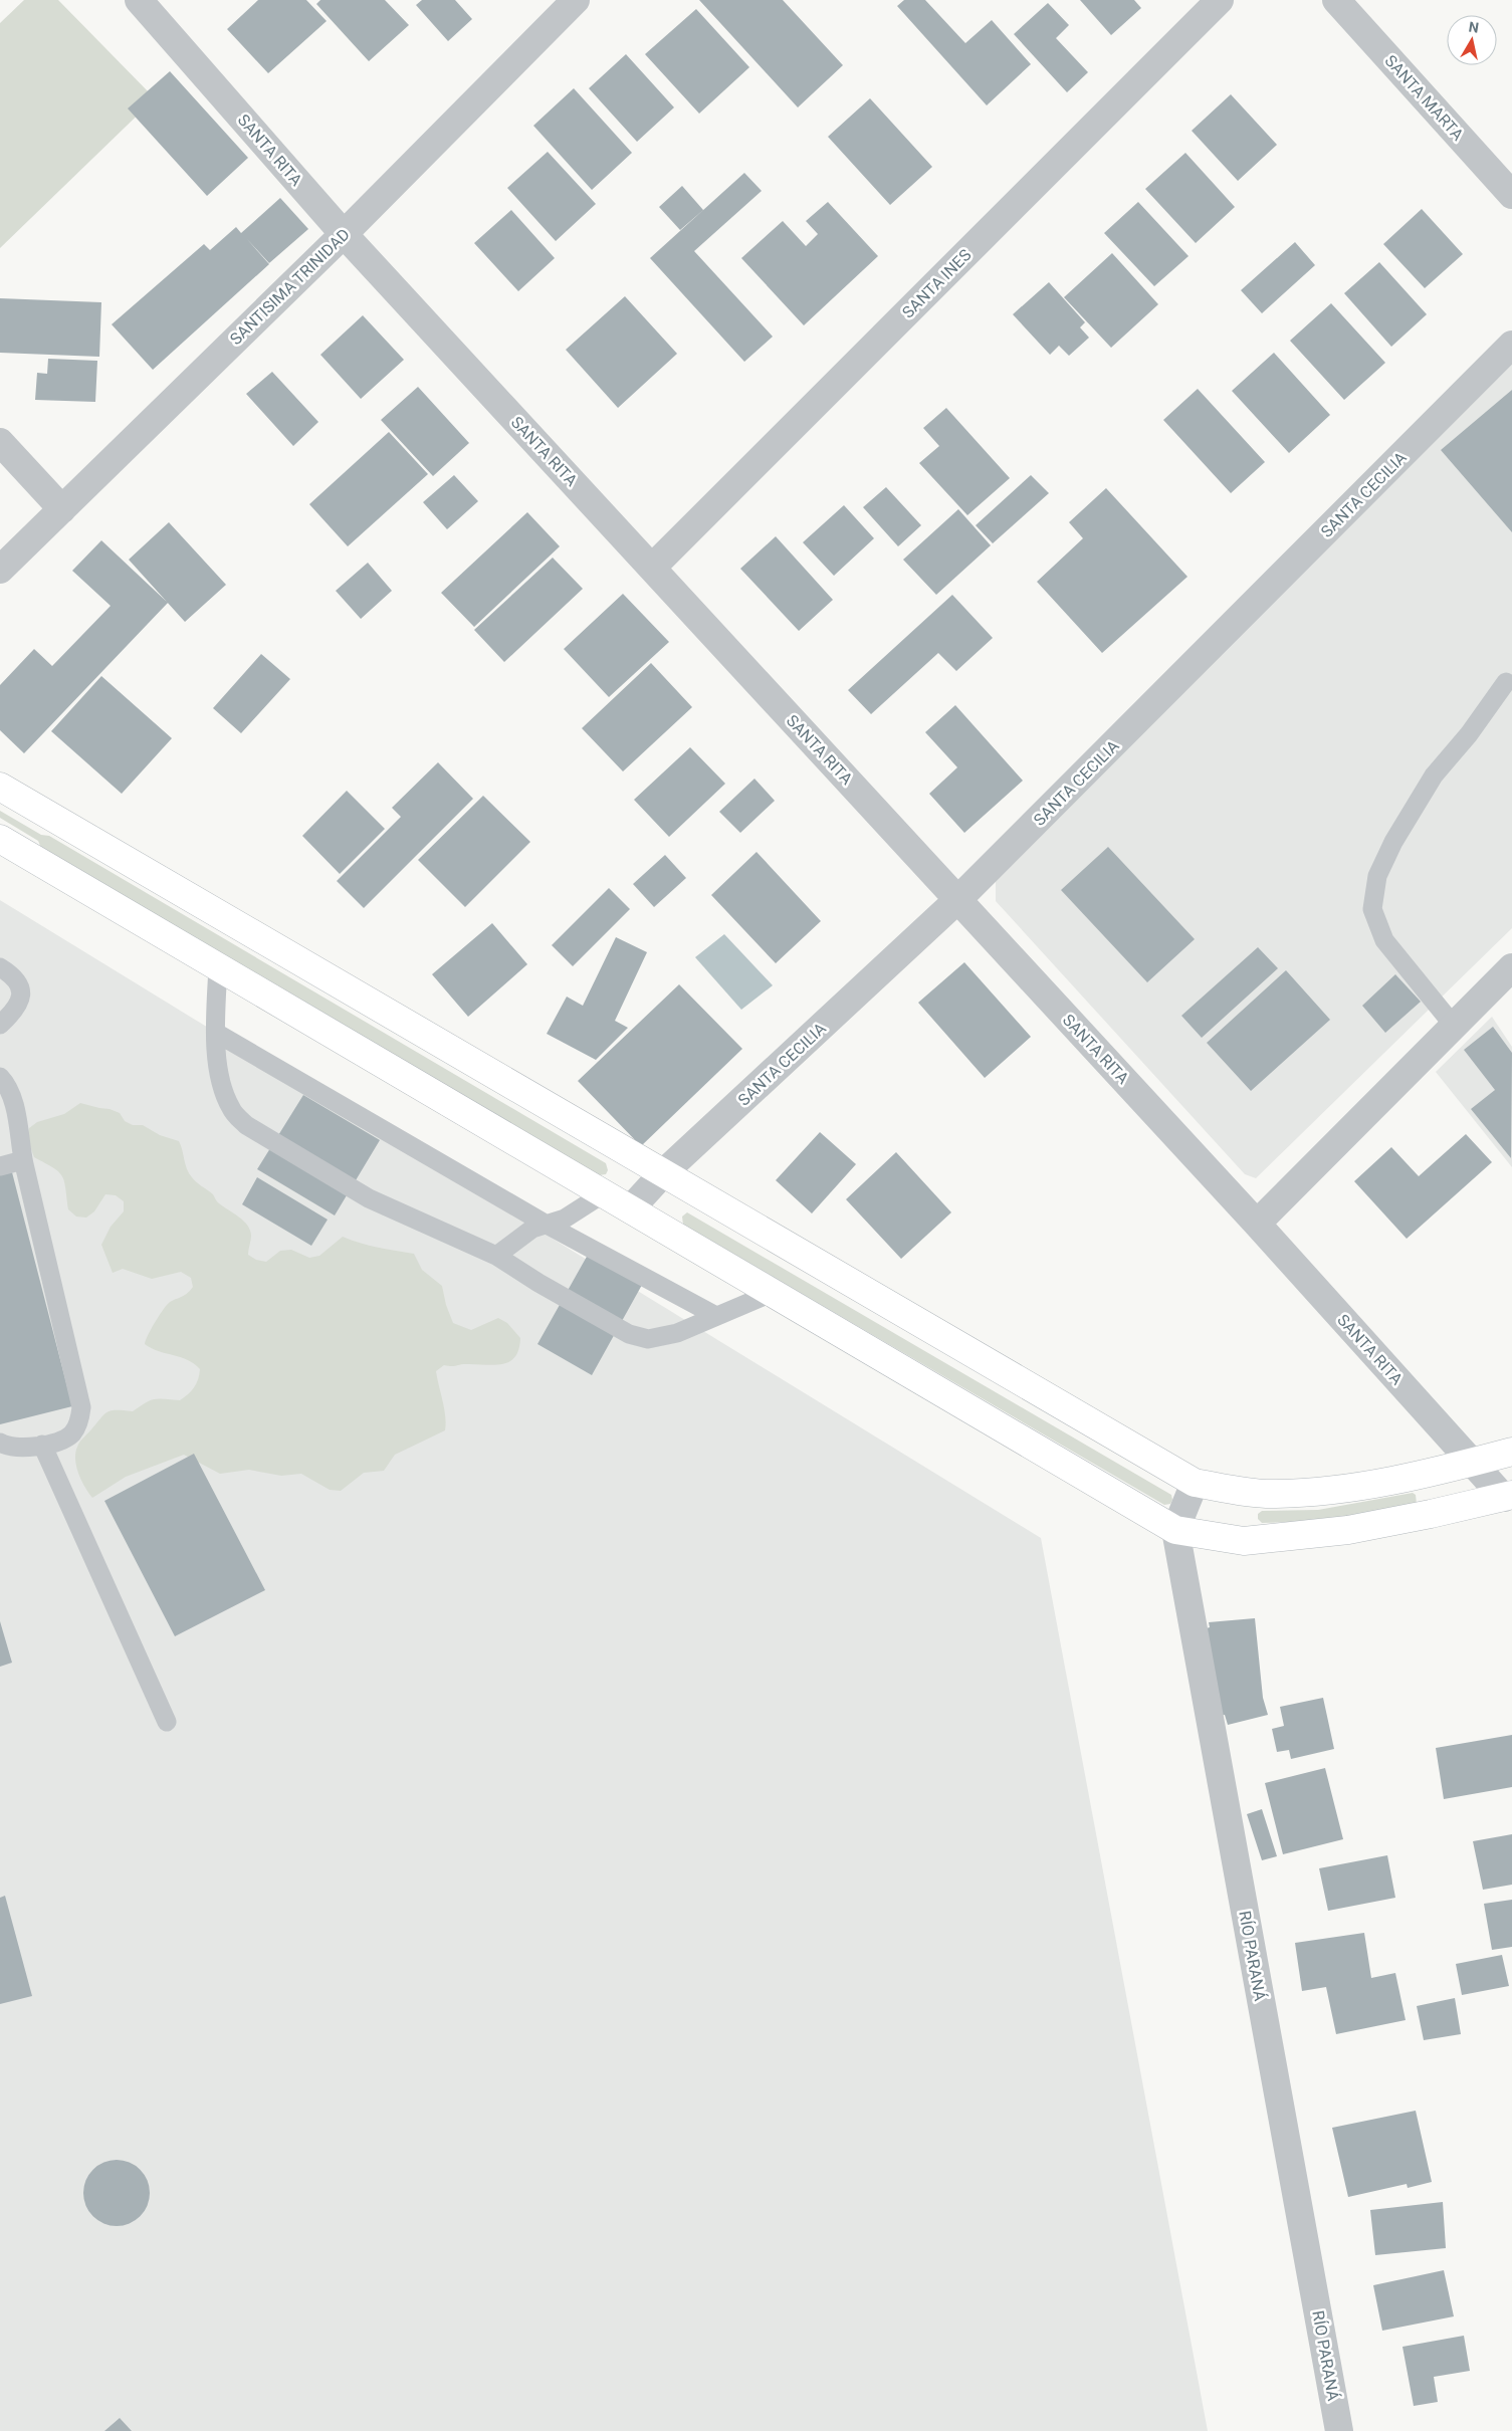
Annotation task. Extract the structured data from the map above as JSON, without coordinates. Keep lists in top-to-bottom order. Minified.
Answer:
{"streets":{"street":["SANTA MARTA","SANTA RITA","SANTA INES","SANTISIMA TRINIDAD","SANTA CECILIA","RÍO PARANÁ"]},"crossings":[["SANTA RITA","SANTA INES"],["SANTA RITA","SANTISIMA TRINIDAD"],["SANTA RITA","SANTA CECILIA"]],"north":"top"}
